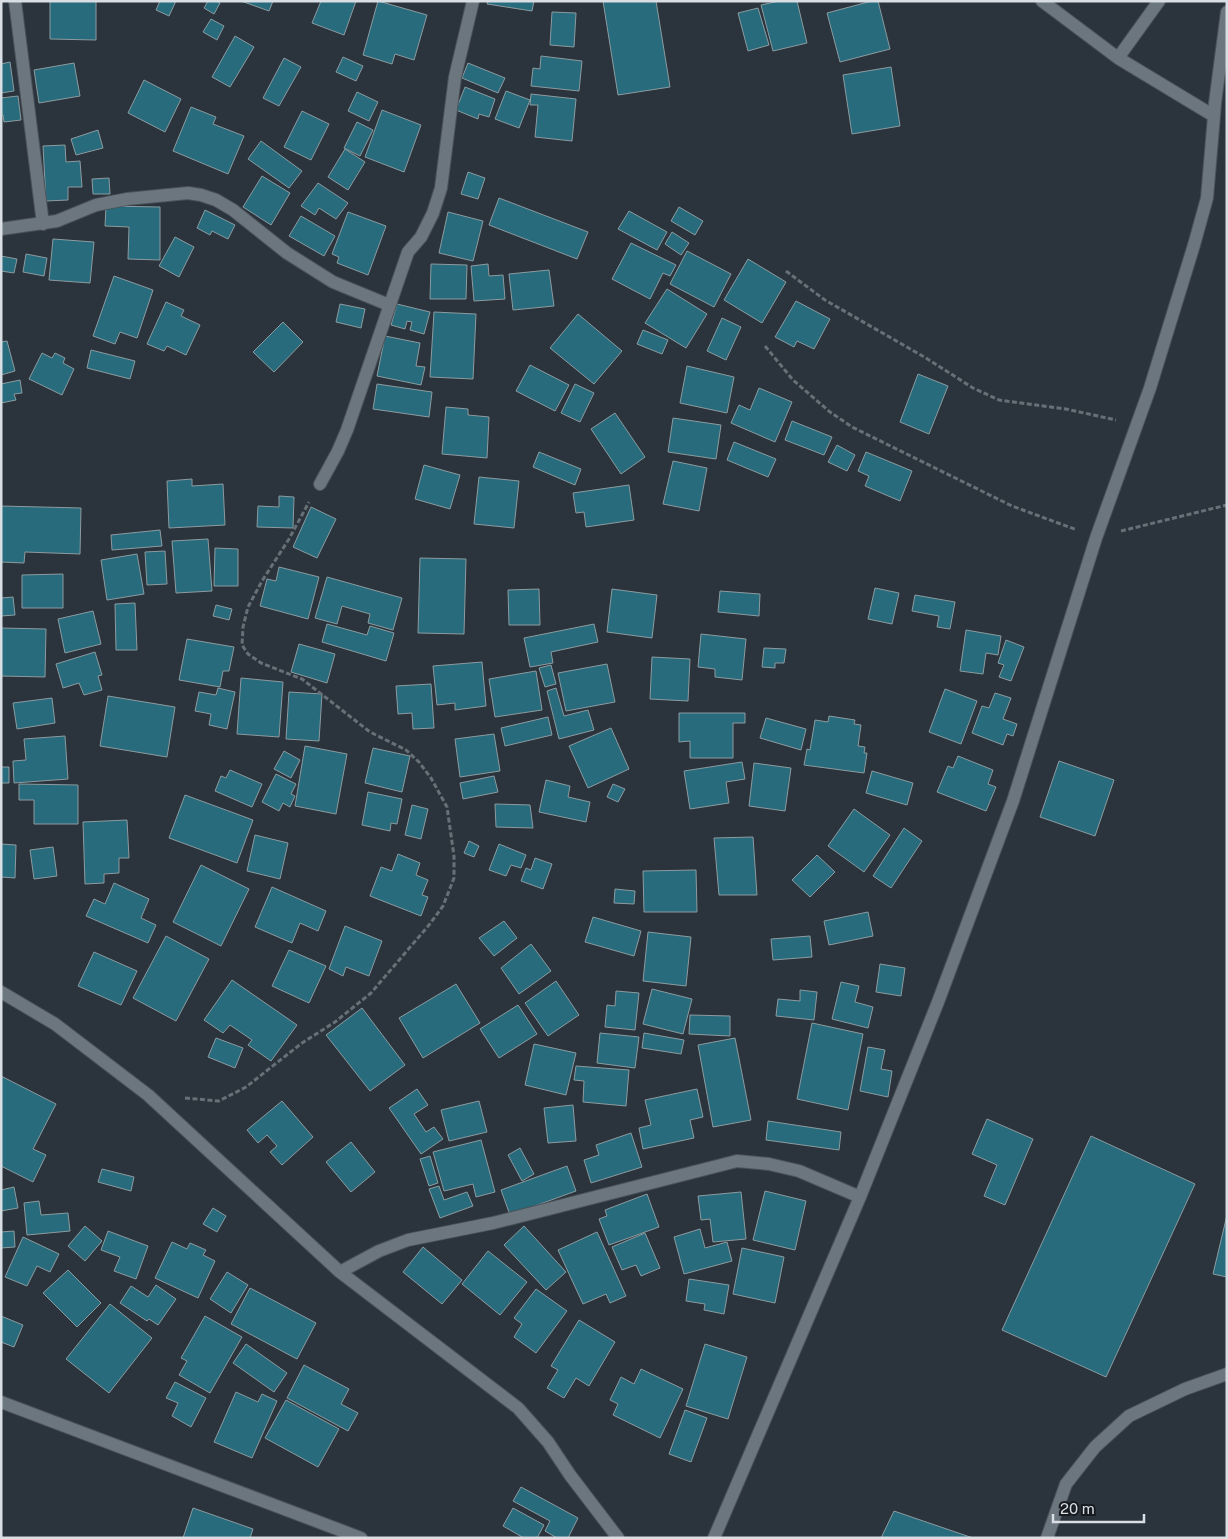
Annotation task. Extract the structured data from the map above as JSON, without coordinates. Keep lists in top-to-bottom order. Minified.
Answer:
{"scale_bar":"20 m"}
